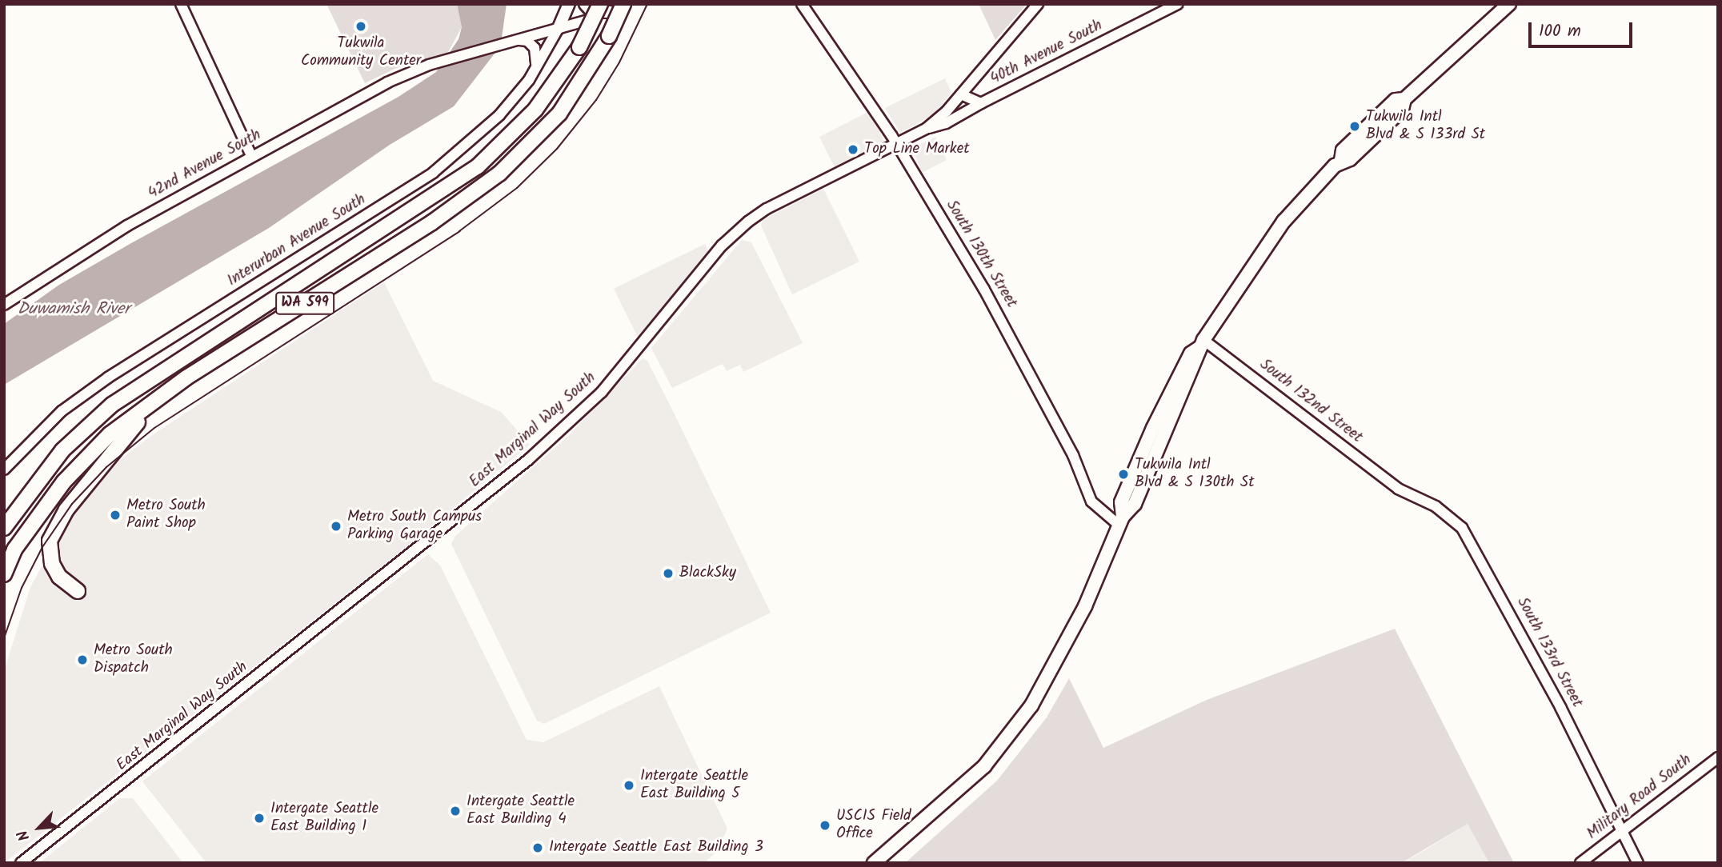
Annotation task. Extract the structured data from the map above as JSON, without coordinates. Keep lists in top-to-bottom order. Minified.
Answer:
{"streets":{"highway":["WA 599"],"main road":["Interurban Avenue South"],"street":["40th Avenue South","42nd Avenue South","South 130th Street","South 132nd Street","East Marginal Way South","South 133rd Street","Military Road South"]},"crossings":[["40th Avenue South","East Marginal Way South"],["South 130th Street","East Marginal Way South"],["South 132nd Street","South 133rd Street"],["South 133rd Street","Military Road South"]],"water":["Duwamish River"],"places":["Tukwila Community Center","Tukwila Intl Blvd & S 133rd St","Top Line Market","Tukwila Intl Blvd & S 130th St","Metro South Paint Shop","Metro South Campus Parking Garage","BlackSky","Metro South Dispatch","Intergate Seattle East Building 5","Intergate Seattle East Building 4","Intergate Seattle East Building 1","USCIS Field Office","Intergate Seattle East Building 3"],"scale_bar":"100 m","north":"bottom left"}
